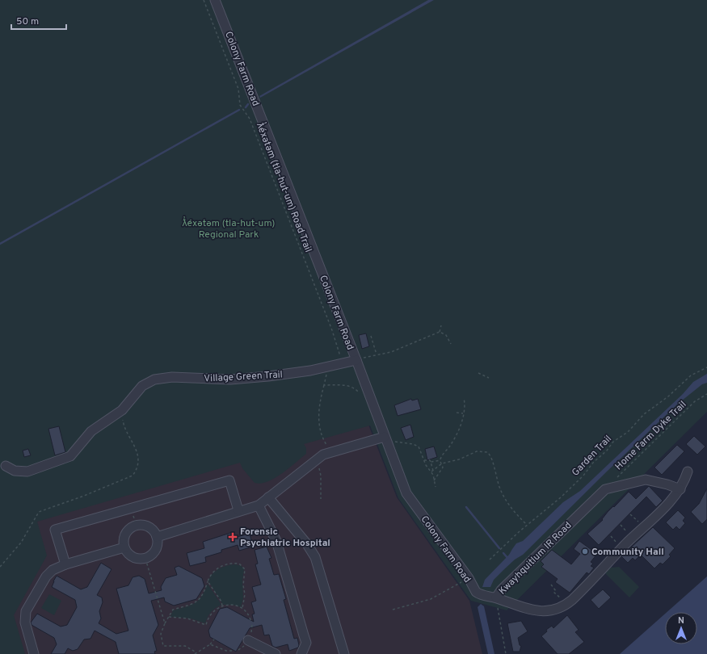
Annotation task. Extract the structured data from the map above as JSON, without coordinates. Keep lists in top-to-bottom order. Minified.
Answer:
{"streets":{"street":["Colony Farm Road","Village Green Trail","Kwayhquitlum IR Road"],"path":["ƛ̓éxətəm (tla-hut-um) Road Trail","Home Farm Dyke Trail","Garden Trail"]},"crossings":[["Colony Farm Road","Village Green Trail"],["Colony Farm Road","Kwayhquitlum IR Road"],["ƛ̓éxətəm (tla-hut-um) Road Trail","Village Green Trail"],["Home Farm Dyke Trail","Kwayhquitlum IR Road"]],"parks":["ƛ̓éxətəm (tla-hut-um) Regional Park"],"places":{"health":["Forensic Psychiatric Hospital"],"other":["Community Hall"]},"scale_bar":"50 m","north":"top"}
